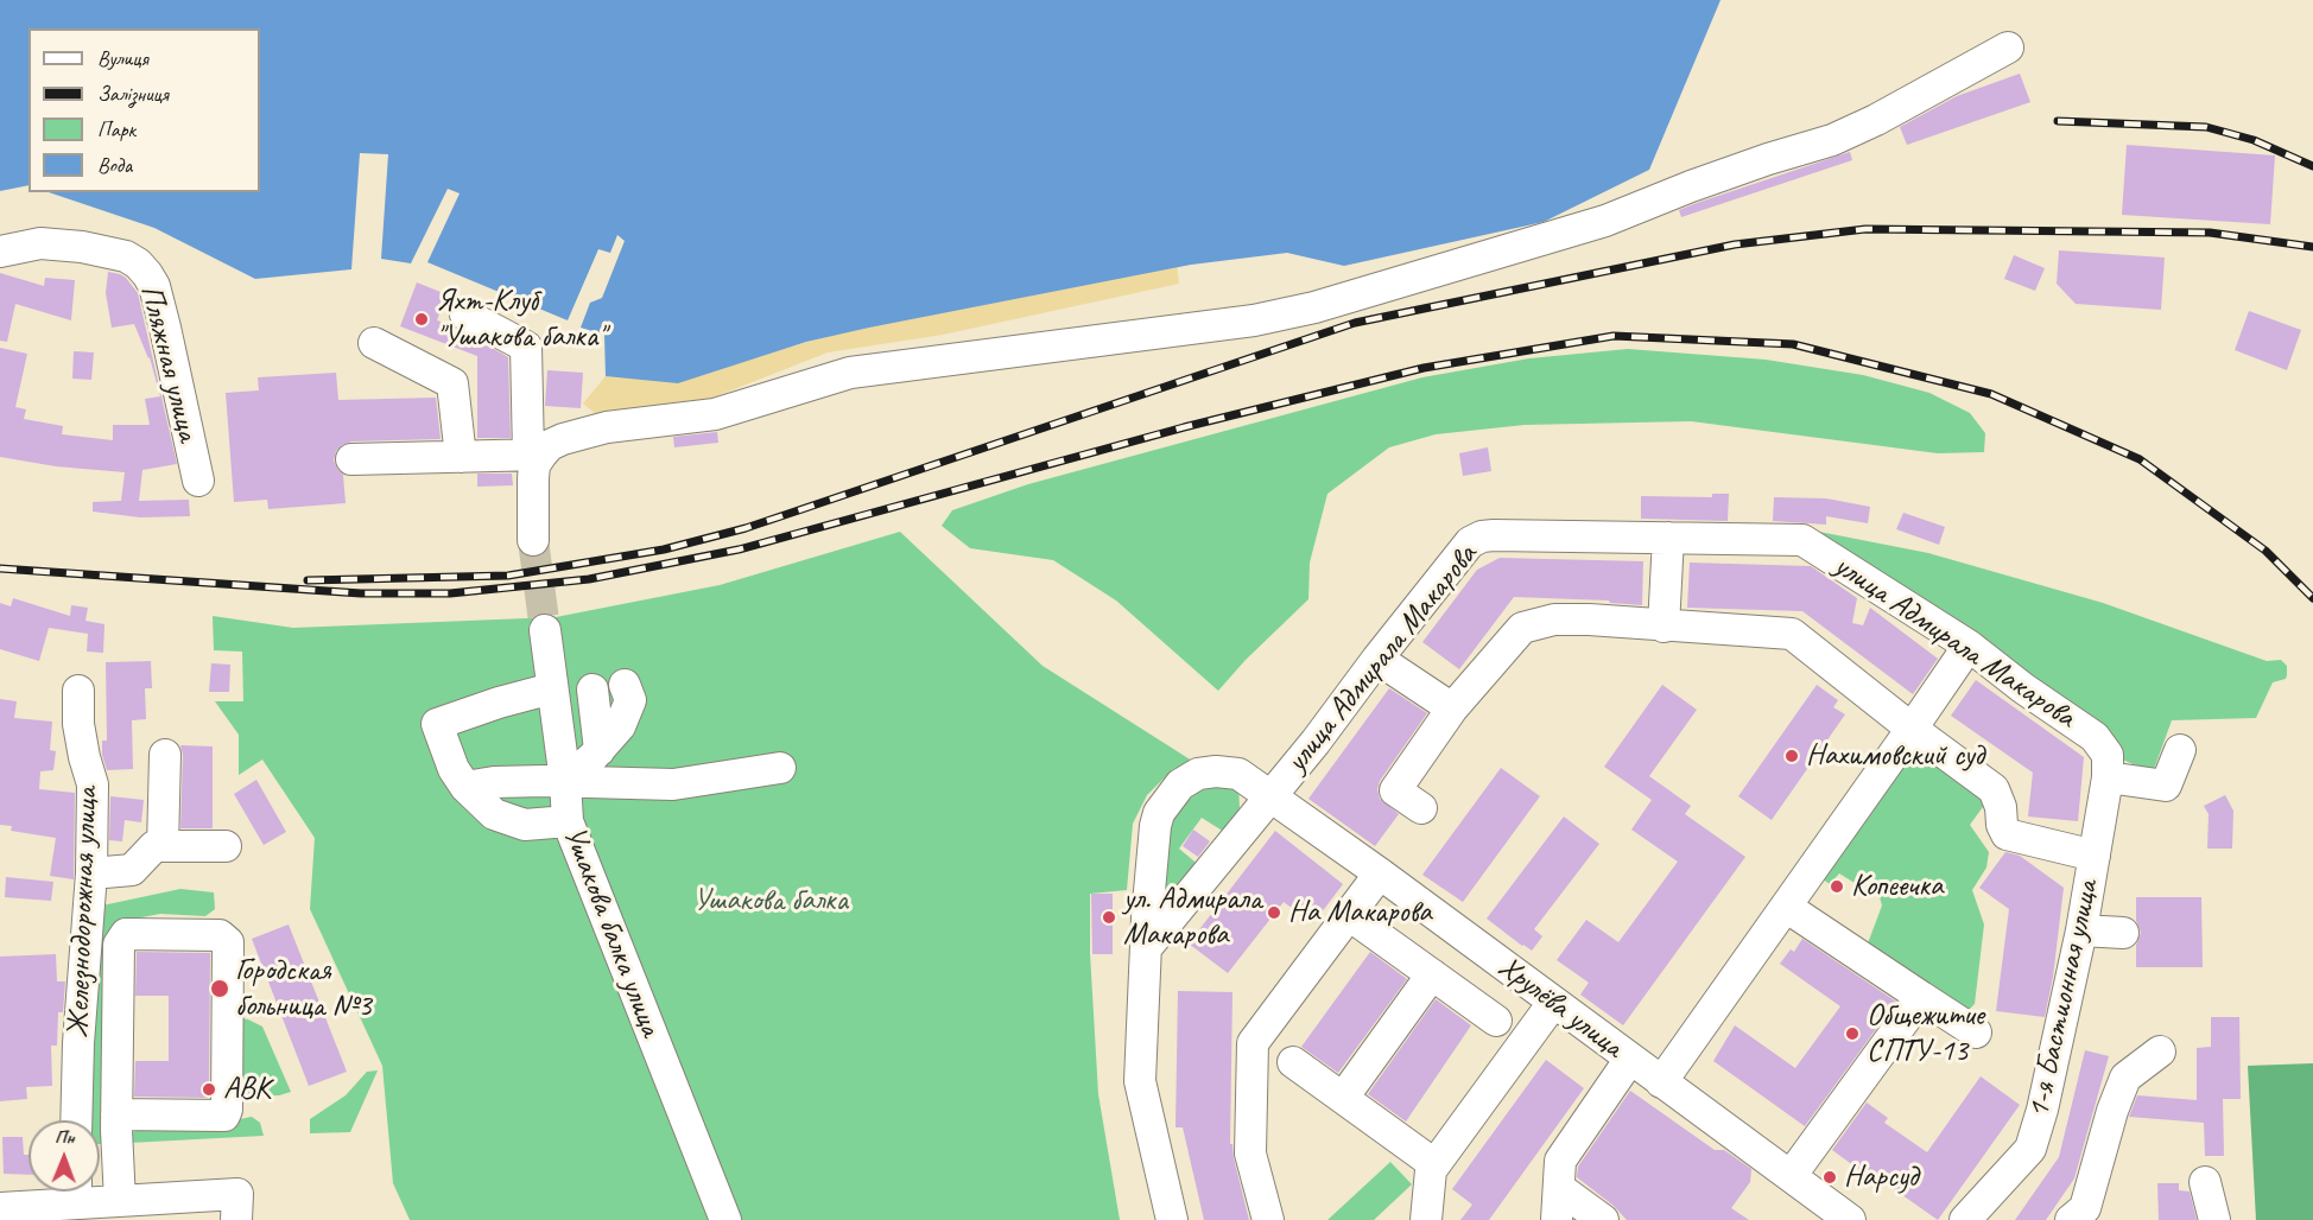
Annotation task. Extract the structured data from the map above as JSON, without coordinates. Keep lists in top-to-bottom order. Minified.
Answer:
{"streets":{"street":["Пляжная улица","улица Адмирала Макарова","Железнодорожная улица","Ушакова балка улица","1-я Бастионная улица","Хрулёва улица"]},"crossings":[["улица Адмирала Макарова","1-я Бастионная улица"],["улица Адмирала Макарова","Хрулёва улица"]],"parks":["Ушакова балка"],"places":["Яхт-Клуб \"Ушакова балка\"","Нахимовский суд","Копеечка","На Макарова","ул. Адмирала Макарова","Городская больница №3","Общежитие СПТУ-13","АВК","Нарсуд"],"legend":["Вулиця","Залізниця","Парк","Вода"],"north":"top"}
